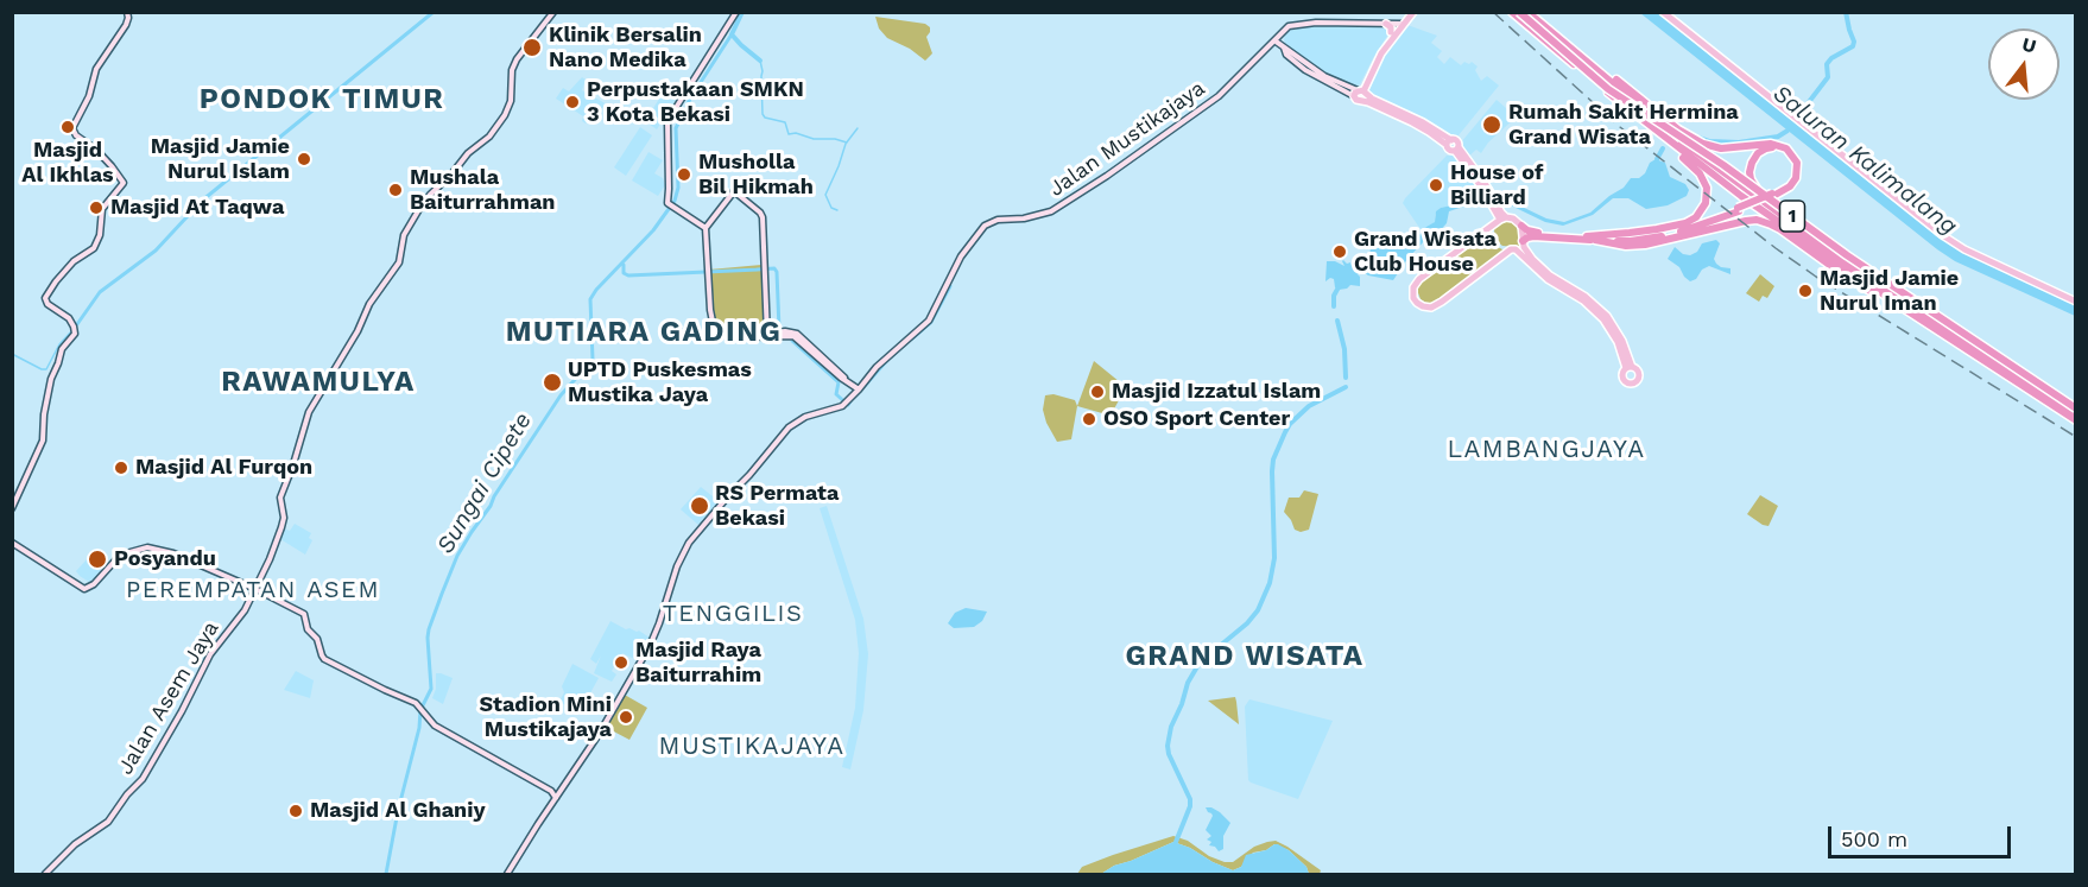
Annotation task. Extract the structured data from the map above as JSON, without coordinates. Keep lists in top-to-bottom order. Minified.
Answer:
{"streets":{"highway":["1"],"main road":["Jalan Mustikajaya","Jalan Asem Jaya"]},"districts":["PONDOK TIMUR","MUTIARA GADING","RAWAMULYA","LAMBANGJAYA","PEREMPATAN ASEM","TENGGILIS","GRAND WISATA","MUSTIKAJAYA"],"water":["Saluran Kalimalang","Sungai Cipete"],"places":["Klinik Bersalin Nano Medika","Perpustakaan SMKN 3 Kota Bekasi","Rumah Sakit Hermina Grand Wisata","Masjid Al Ikhlas","Masjid Jamie Nurul Islam","Musholla Bil Hikmah","House of Billiard","Mushala Baiturrahman","Masjid At Taqwa","Grand Wisata Club House","Masjid Jamie Nurul Iman","UPTD Puskesmas Mustika Jaya","Masjid Izzatul Islam","OSO Sport Center","Masjid Al Furqon","RS Permata Bekasi","Posyandu","Masjid Raya Baiturrahim","Stadion Mini Mustikajaya","Masjid Al Ghaniy"],"scale_bar":"500 m","north":"top"}
